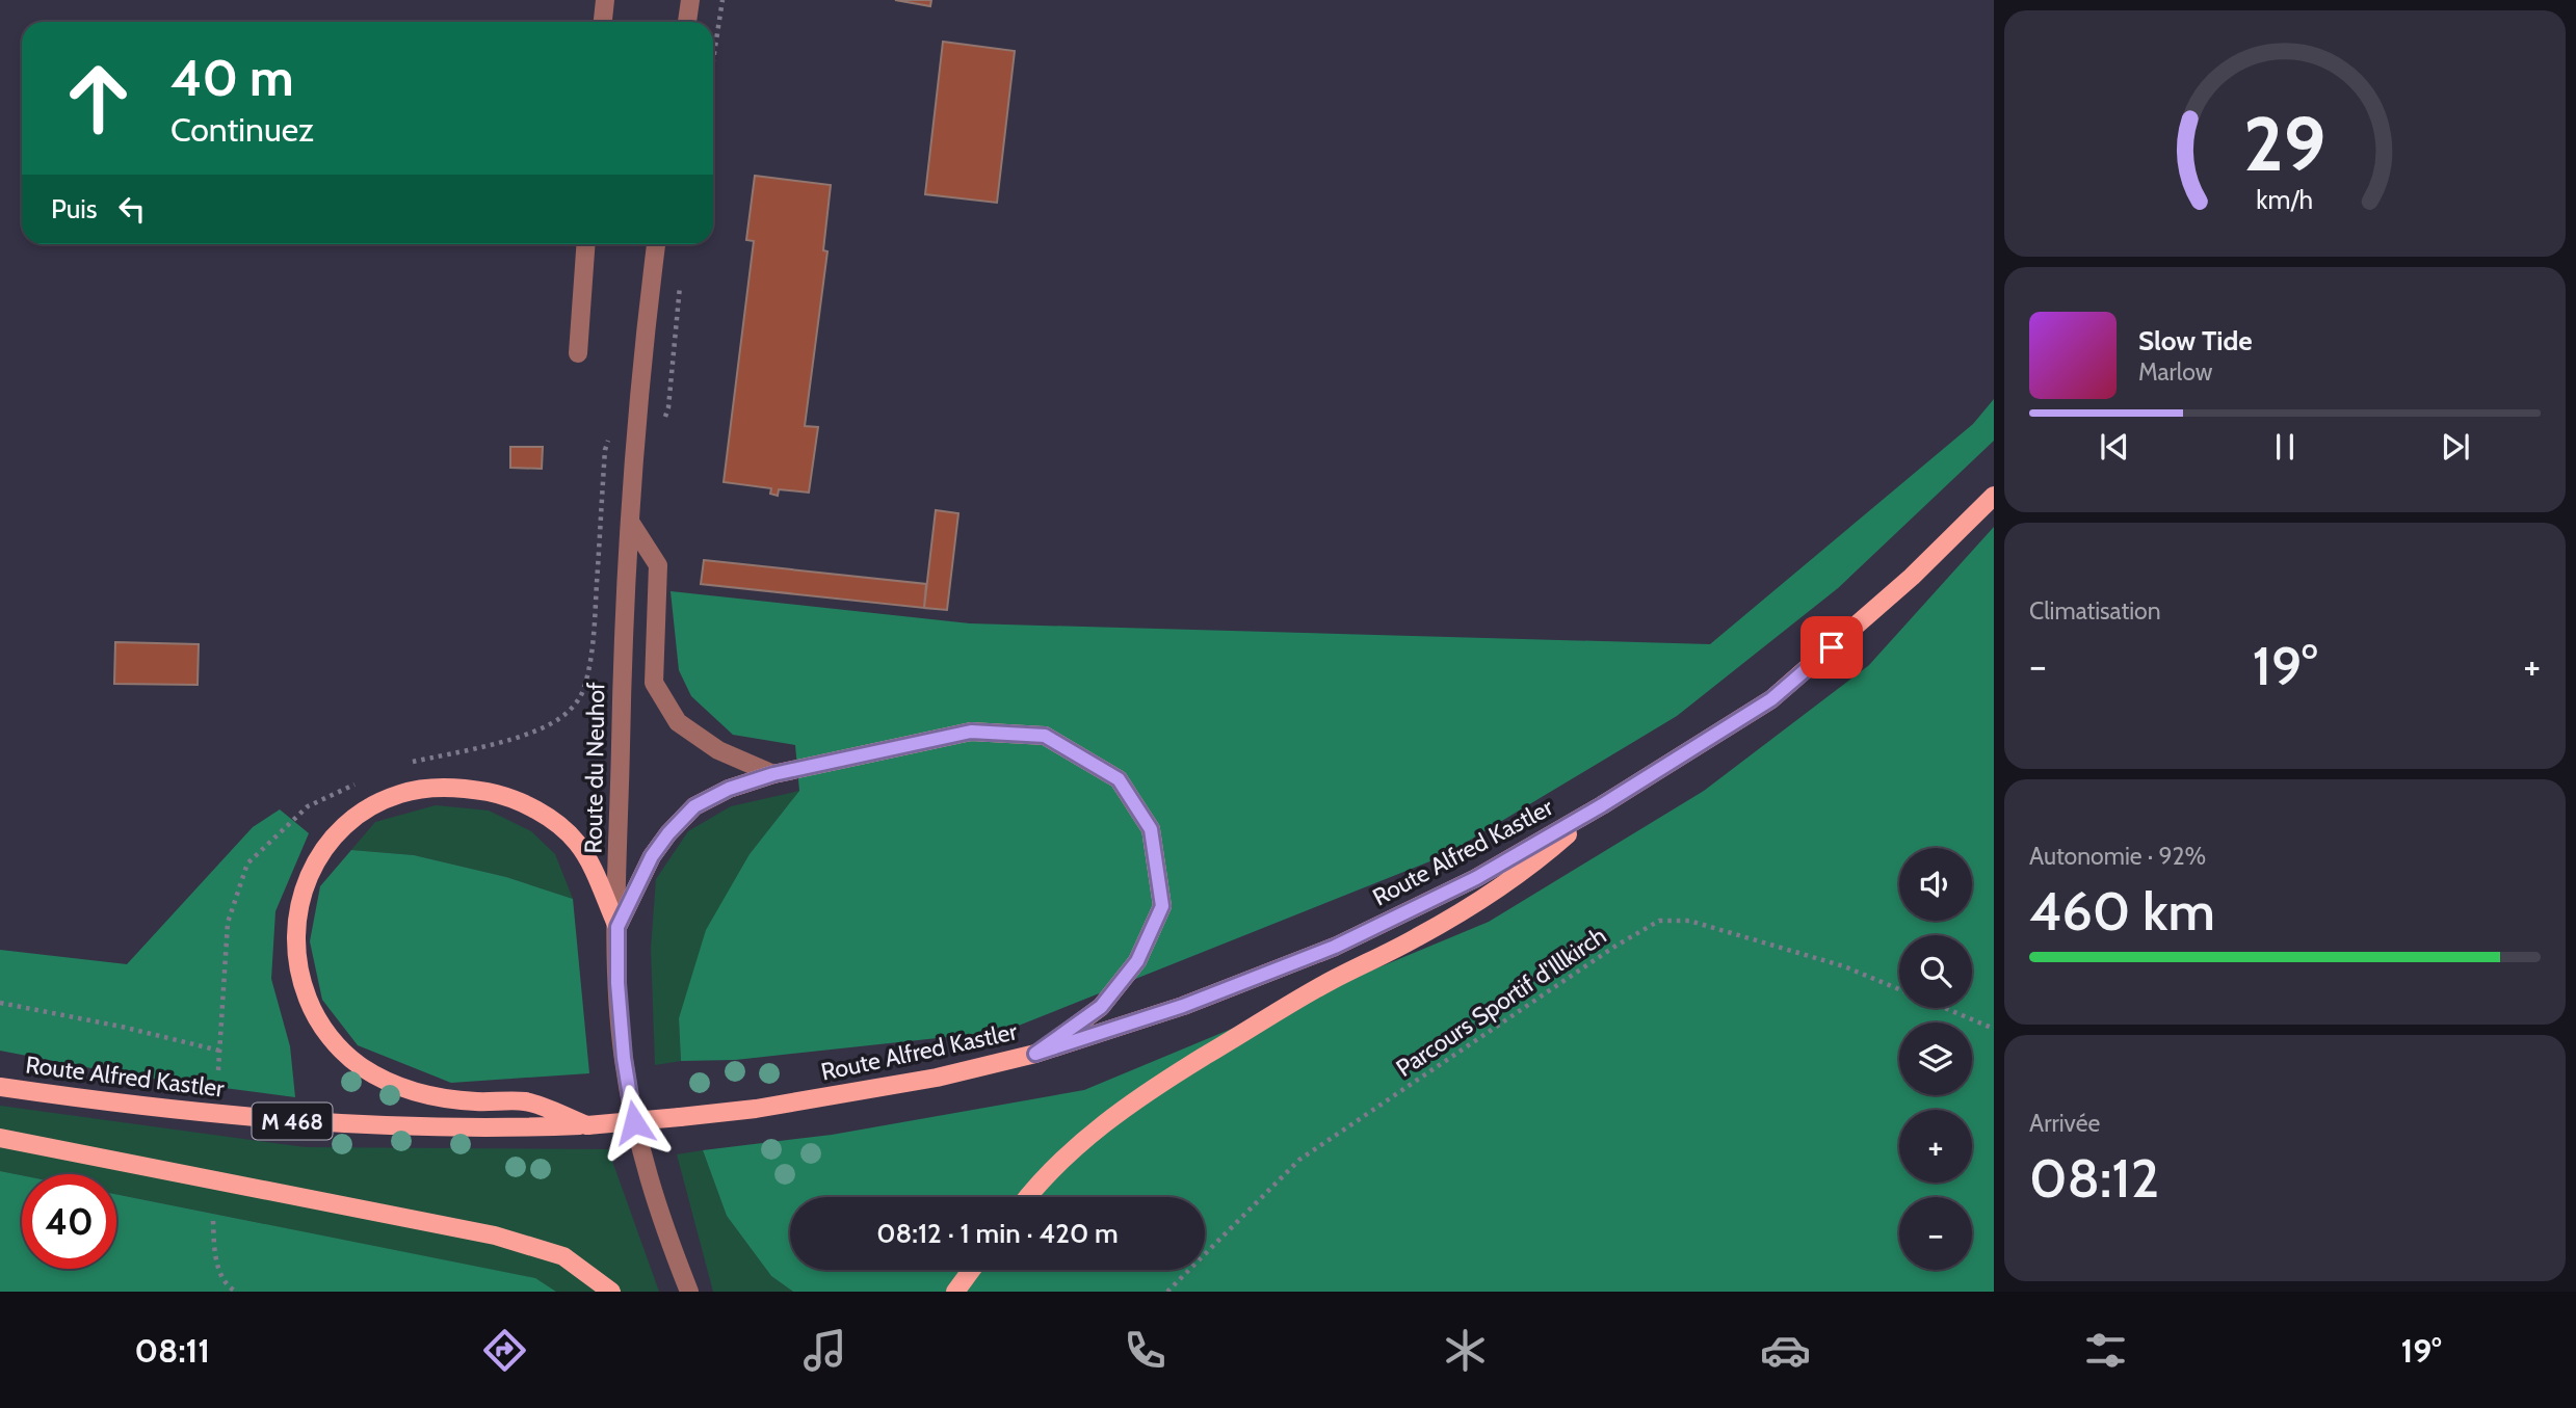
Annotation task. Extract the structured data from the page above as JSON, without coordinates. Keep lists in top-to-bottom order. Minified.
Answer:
{"streets":{"main road":["Route Alfred Kastler","M 468"],"street":["Route du Neuhof"],"path":["Parcours Sportif d'Illkirch"]},"page":{"turn":["40 m","Continuez"],"then":"Puis","song":["Slow Tide","Marlow"],"tile":["Climatisation",["Autonomie · 92%","460 km"],["Arrivée","08:12"]],"heat":["−","19°","+"],"map_buttons":["+","−"],"limit":"40","trip":"08:12 · 1 min · 420 m","tabs":["08:11","19°"],"gauge":["29","km/h"]}}
